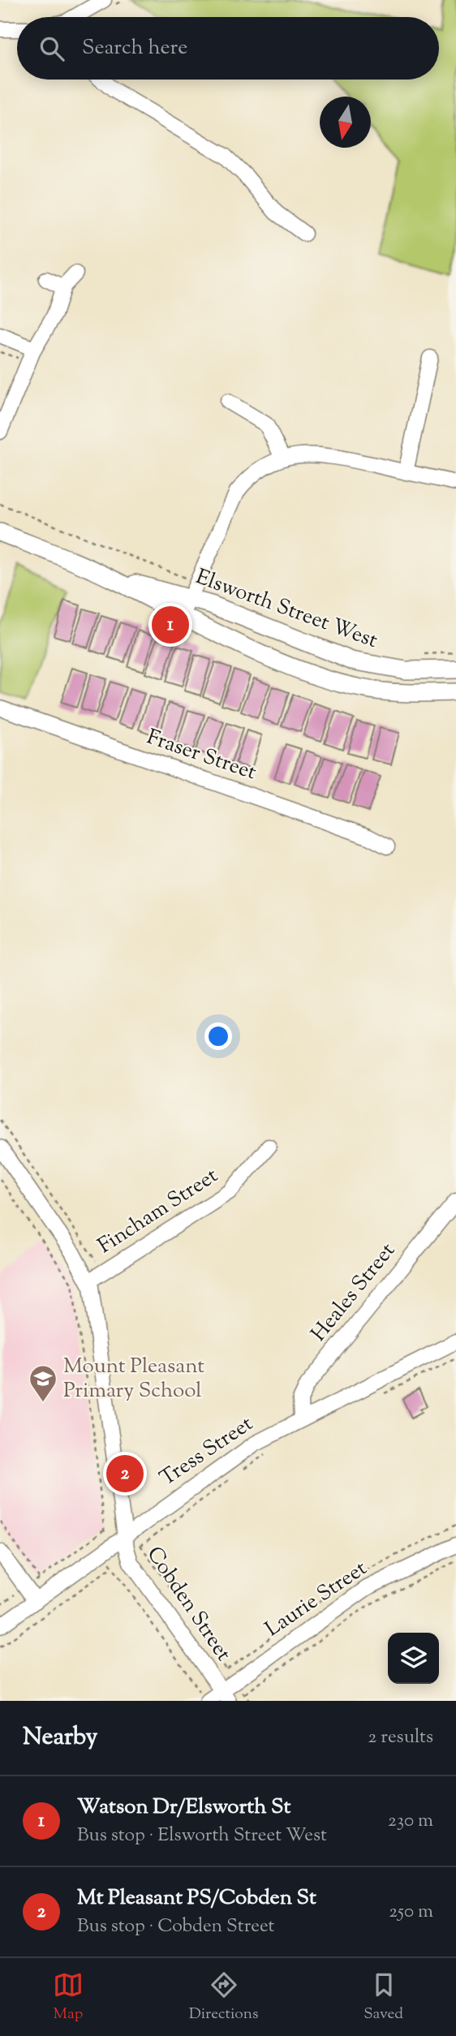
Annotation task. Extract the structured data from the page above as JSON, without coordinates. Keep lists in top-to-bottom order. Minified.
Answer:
{"streets":{"street":["Elsworth Street West","Fraser Street","Fincham Street","Heales Street","Tress Street","Laurie Street","Cobden Street"]},"crossings":[["Fincham Street","Cobden Street"],["Heales Street","Tress Street"],["Tress Street","Cobden Street"],["Laurie Street","Cobden Street"]],"places":{"school or university":["Mount Pleasant Primary School"]},"north":"bottom","page":{"search":"Search here","pins":["1","2"],"heading":["Nearby","2 results"],"list":[{"mark":"1","name":"Watson Dr/Elsworth St","note":"Bus stop · Elsworth Street West","value":"230 m"},{"mark":"2","name":"Mt Pleasant PS/Cobden St","note":"Bus stop · Cobden Street","value":"250 m"}],"nav":["Map","Directions","Saved"]}}
